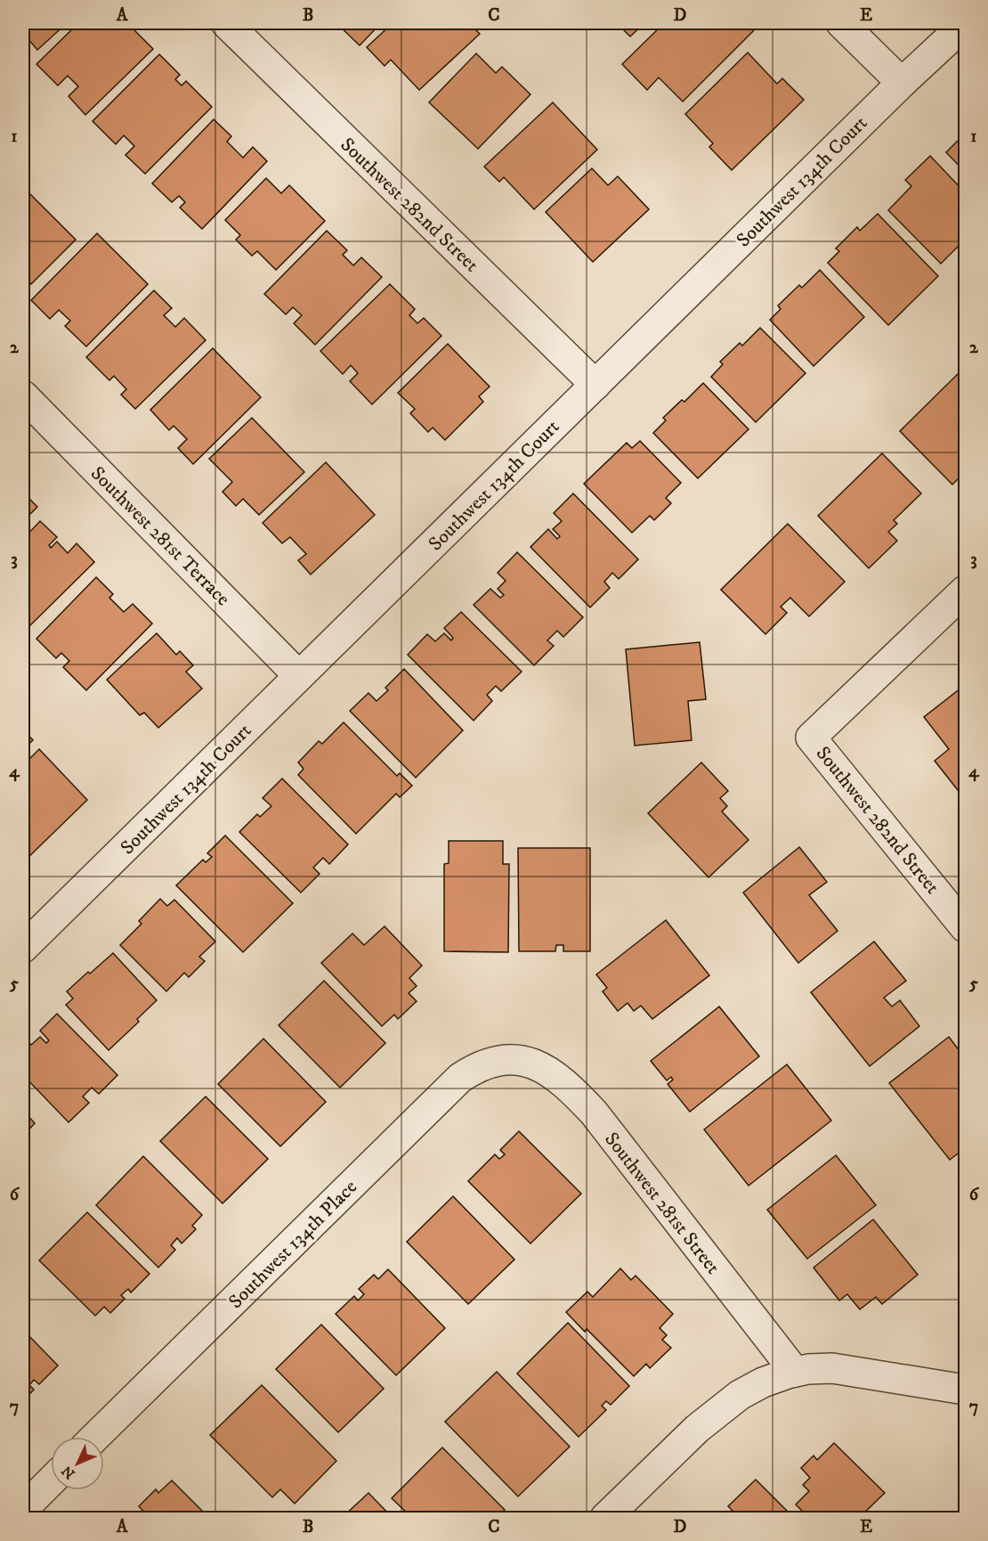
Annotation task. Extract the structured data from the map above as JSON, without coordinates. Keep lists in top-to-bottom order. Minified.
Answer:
{"streets":{"street":["Southwest 134th Court","Southwest 282nd Street","Southwest 281st Terrace","Southwest 281st Street","Southwest 134th Place"]},"crossings":[["Southwest 134th Court","Southwest 282nd Street"],["Southwest 134th Court","Southwest 281st Terrace"],["Southwest 281st Street","Southwest 134th Place"]],"north":"bottom left","grid":{"columns":["A","B","C","D","E"],"rows":["1","2","3","4","5","6","7"]}}
